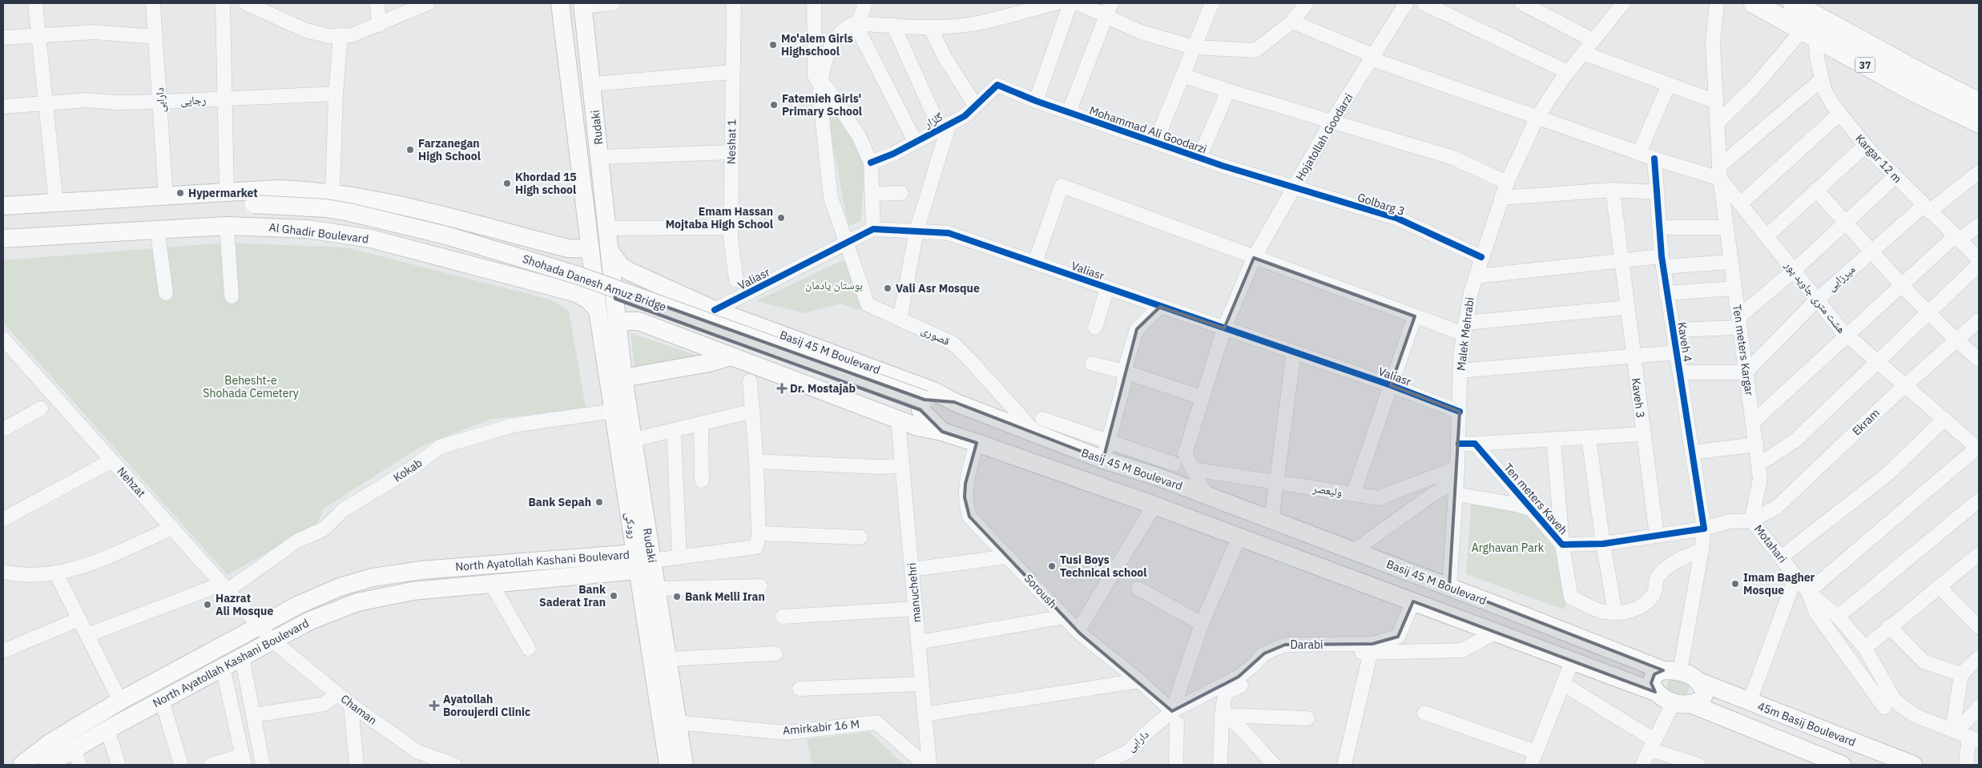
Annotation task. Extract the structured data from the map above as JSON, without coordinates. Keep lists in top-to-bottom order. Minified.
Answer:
{"streets":{"highway":["37"],"main road":["Rudaki","Al Ghadir Boulevard","Shohada Danesh Amuz Bridge","Basij 45 M Boulevard","رودکی","North Ayatollah Kashani Boulevard","45m Basij Boulevard"],"street":["دارابی","رجایی","گلزار","Mohammad Ali Goodarzi","Hojatollah Goodarzi","Neshat 1","Kargar 12 m","Golbarg 3","Valiasr","میرزایی","هشت متری جاوید پور","Malek Mehrabi","قصوری","Kaveh 4","Ten meters Kargar","Kaveh 3","Ekram","Kokab","Nehzat","ولیعصر","Ten meters Kaveh","Motahari","Soroush","manuchehri","Darabi","Chaman","Amirkabir 16 M"]},"crossings":[["37","Kargar 12 m"],["دارابی","رجایی"],["دارابی","Soroush"],["دارابی","Darabi"],["گلزار","Mohammad Ali Goodarzi"],["Rudaki","Basij 45 M Boulevard"],["Rudaki","رودکی"],["Rudaki","North Ayatollah Kashani Boulevard"],["Rudaki","Amirkabir 16 M"],["Mohammad Ali Goodarzi","Hojatollah Goodarzi"],["Mohammad Ali Goodarzi","Golbarg 3"],["Hojatollah Goodarzi","Golbarg 3"],["Hojatollah Goodarzi","Valiasr"],["Kargar 12 m","میرزایی"],["Golbarg 3","Malek Mehrabi"],["Al Ghadir Boulevard","رودکی"],["Valiasr","Malek Mehrabi"],["Valiasr","قصوری"],["Valiasr","Basij 45 M Boulevard"],["میرزایی","هشت متری جاوید پور"],["میرزایی","Ten meters Kargar"],["هشت متری جاوید پور","Ten meters Kargar"],["هشت متری جاوید پور","Ekram"],["Malek Mehrabi","Basij 45 M Boulevard"],["Malek Mehrabi","ولیعصر"],["قصوری","Basij 45 M Boulevard"],["Kaveh 4","Ten meters Kaveh"],["Kaveh 4","Motahari"],["Ten meters Kargar","Ekram"],["Ten meters Kargar","Motahari"],["Basij 45 M Boulevard","45m Basij Boulevard"],["Kaveh 3","Ten meters Kaveh"],["Ekram","Motahari"],["Kokab","Nehzat"],["Kokab","رودکی"],["Nehzat","North Ayatollah Kashani Boulevard"],["Nehzat","Chaman"],["Ten meters Kaveh","Motahari"],["North Ayatollah Kashani Boulevard","Chaman"],["Soroush","Darabi"],["manuchehri","Amirkabir 16 M"]],"parks":["بوستان یادمان","Behesht-e Shohada Cemetery","Arghavan Park"],"places":{"other":["Mo'alem Girls Highschool","Fatemieh Girls' Primary School","Farzanegan High School","Khordad 15 High school","Hypermarket","Emam Hassan Mojtaba High School","Vali Asr Mosque","Bank Sepah","Tusi Boys Technical school","Imam Bagher Mosque","Bank Saderat Iran","Bank Melli Iran","Hazrat Ali Mosque"],"health":["Dr. Mostajab","Ayatollah Boroujerdi Clinic"]}}
